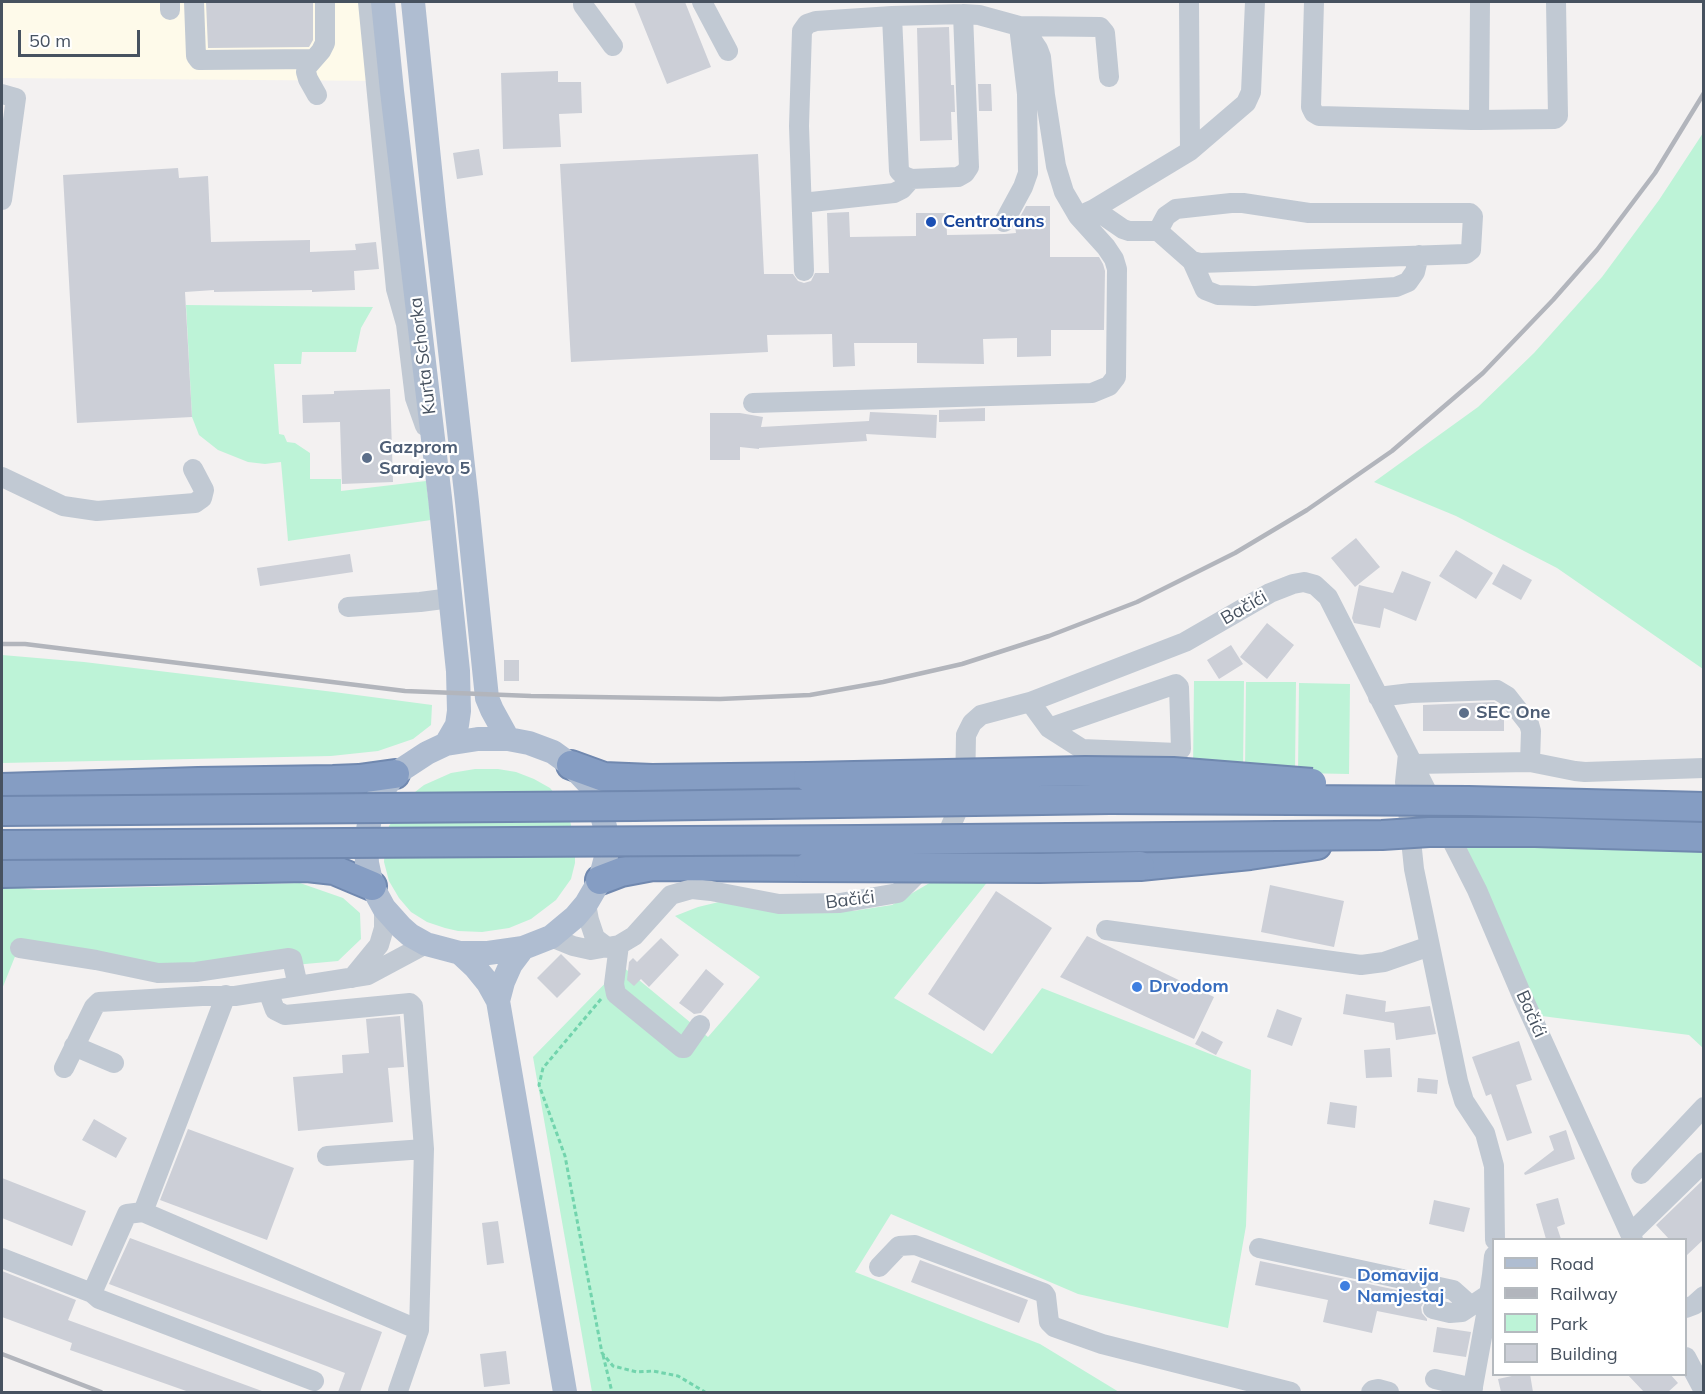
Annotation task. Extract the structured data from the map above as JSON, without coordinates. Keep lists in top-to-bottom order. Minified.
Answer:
{"streets":{"main road":["Kurta Schorka"],"street":["Bačići"]},"places":["Centrotrans","Gazprom Sarajevo 5","SEC One","Drvodom","Domavija Namjestaj"],"legend":["Road","Railway","Park","Building"],"scale_bar":"50 m"}
